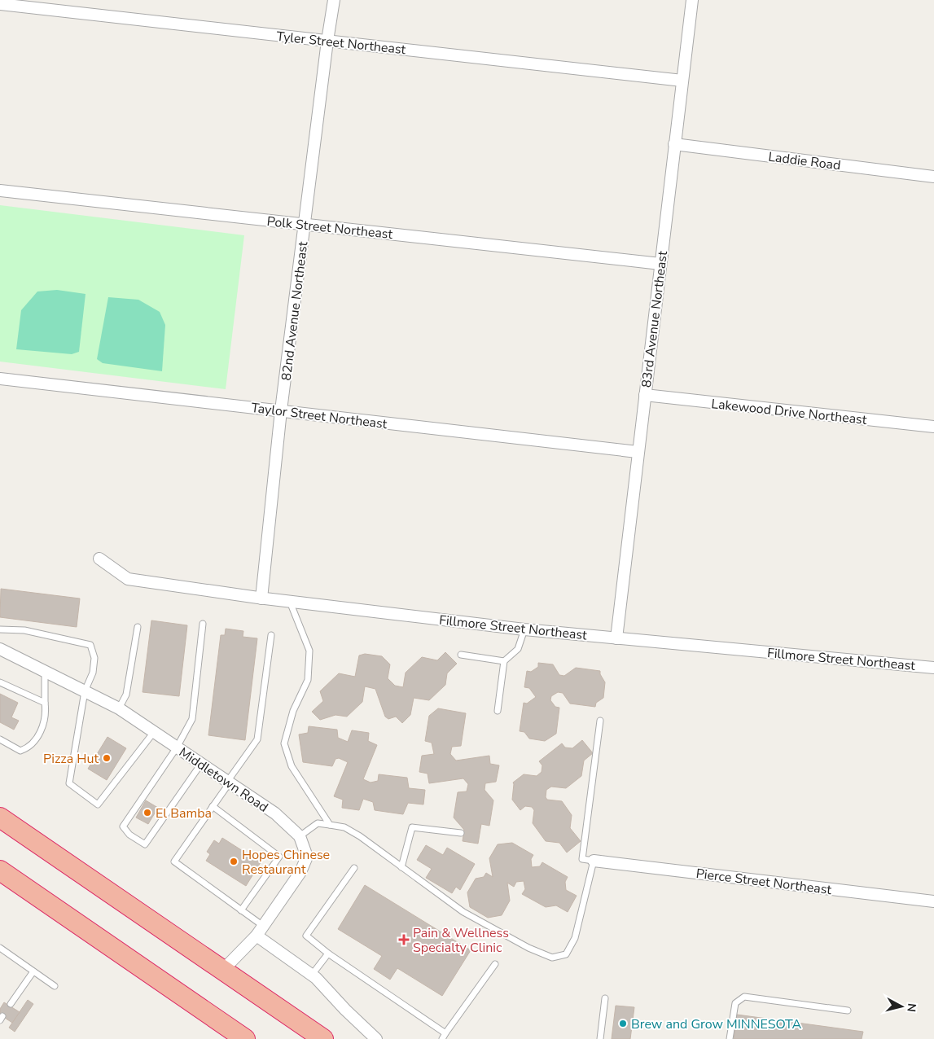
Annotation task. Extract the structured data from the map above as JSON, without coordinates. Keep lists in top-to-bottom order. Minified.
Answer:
{"streets":{"street":["Tyler Street Northeast","Laddie Road","Polk Street Northeast","82nd Avenue Northeast","83rd Avenue Northeast","Lakewood Drive Northeast","Taylor Street Northeast","Fillmore Street Northeast","Middletown Road","Pierce Street Northeast"]},"crossings":[["Tyler Street Northeast","82nd Avenue Northeast"],["Tyler Street Northeast","83rd Avenue Northeast"],["Laddie Road","83rd Avenue Northeast"],["Polk Street Northeast","82nd Avenue Northeast"],["Polk Street Northeast","83rd Avenue Northeast"],["82nd Avenue Northeast","Taylor Street Northeast"],["82nd Avenue Northeast","Fillmore Street Northeast"],["83rd Avenue Northeast","Lakewood Drive Northeast"],["83rd Avenue Northeast","Taylor Street Northeast"],["83rd Avenue Northeast","Fillmore Street Northeast"]],"places":{"other":["Pizza Hut","El Bamba","Hopes Chinese Restaurant","Brew and Grow MINNESOTA"],"health":["Pain & Wellness Specialty Clinic"]},"north":"right"}
